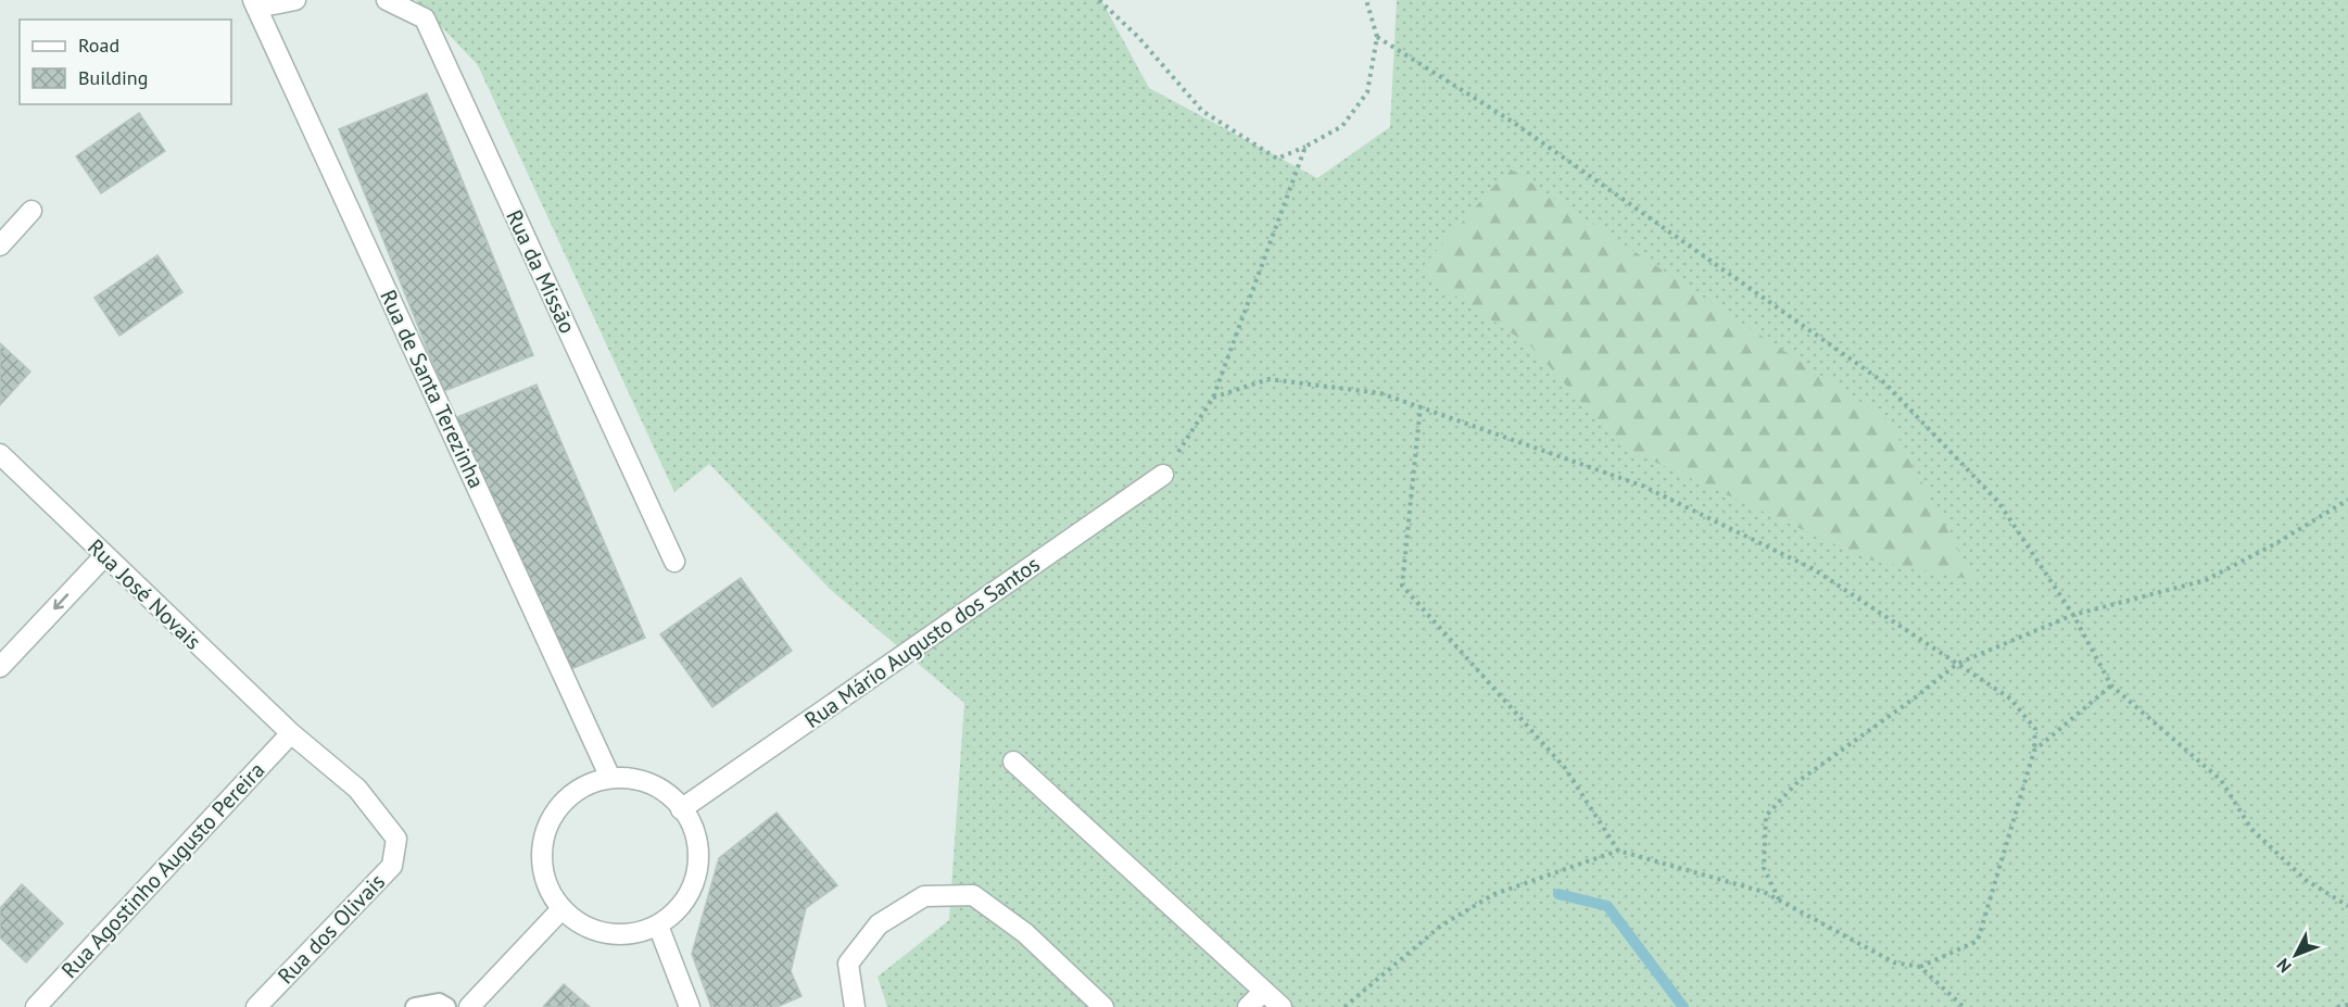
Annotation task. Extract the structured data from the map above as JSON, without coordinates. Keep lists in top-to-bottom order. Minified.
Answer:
{"streets":{"street":["Rua da Missão","Rua de Santa Terezinha","Rua José Novais","Rua Mário Augusto dos Santos","Rua Agostinho Augusto Pereira","Rua dos Olivais"]},"crossings":[["Rua de Santa Terezinha","Rua Mário Augusto dos Santos"],["Rua José Novais","Rua Agostinho Augusto Pereira"],["Rua José Novais","Rua dos Olivais"],["Rua Agostinho Augusto Pereira","Rua dos Olivais"]],"legend":["Road","Building"],"north":"bottom left"}
